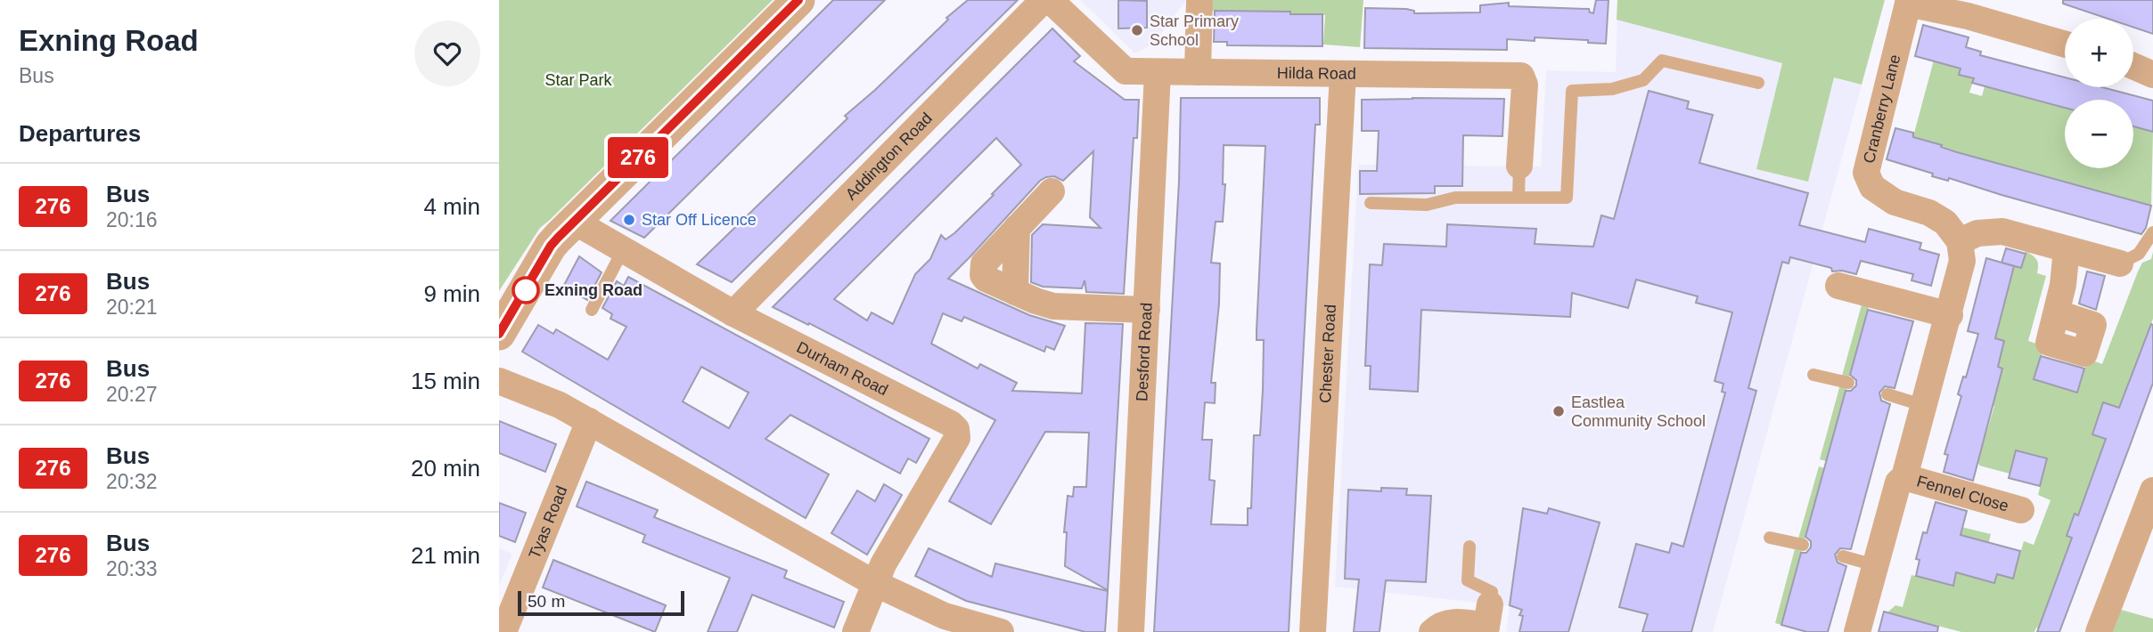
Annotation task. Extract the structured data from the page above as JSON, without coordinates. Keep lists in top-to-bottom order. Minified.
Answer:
{"streets":{"street":["Hilda Road","Cranberry Lane","Addington Road","Desford Road","Chester Road","Durham Road","Fennel Close","Tyas Road"]},"crossings":[["Hilda Road","Desford Road"],["Hilda Road","Chester Road"],["Addington Road","Durham Road"]],"parks":["Star Park"],"places":["Star Primary School","Star Off Licence","Exning Road","Eastlea Community School"],"lines":["bus line 276"],"scale_bar":"50 m","page":{"heading":[["Exning Road","Bus"],"Departures"],"on_map":"276","map_buttons":["+","−"],"list":[{"mark":"276","name":"Bus","note":"20:16","value":"4 min"},{"mark":"276","name":"Bus","note":"20:21","value":"9 min"},{"mark":"276","name":"Bus","note":"20:27","value":"15 min"},{"mark":"276","name":"Bus","note":"20:32","value":"20 min"},{"mark":"276","name":"Bus","note":"20:33","value":"21 min"}],"scale":"50 m"}}
